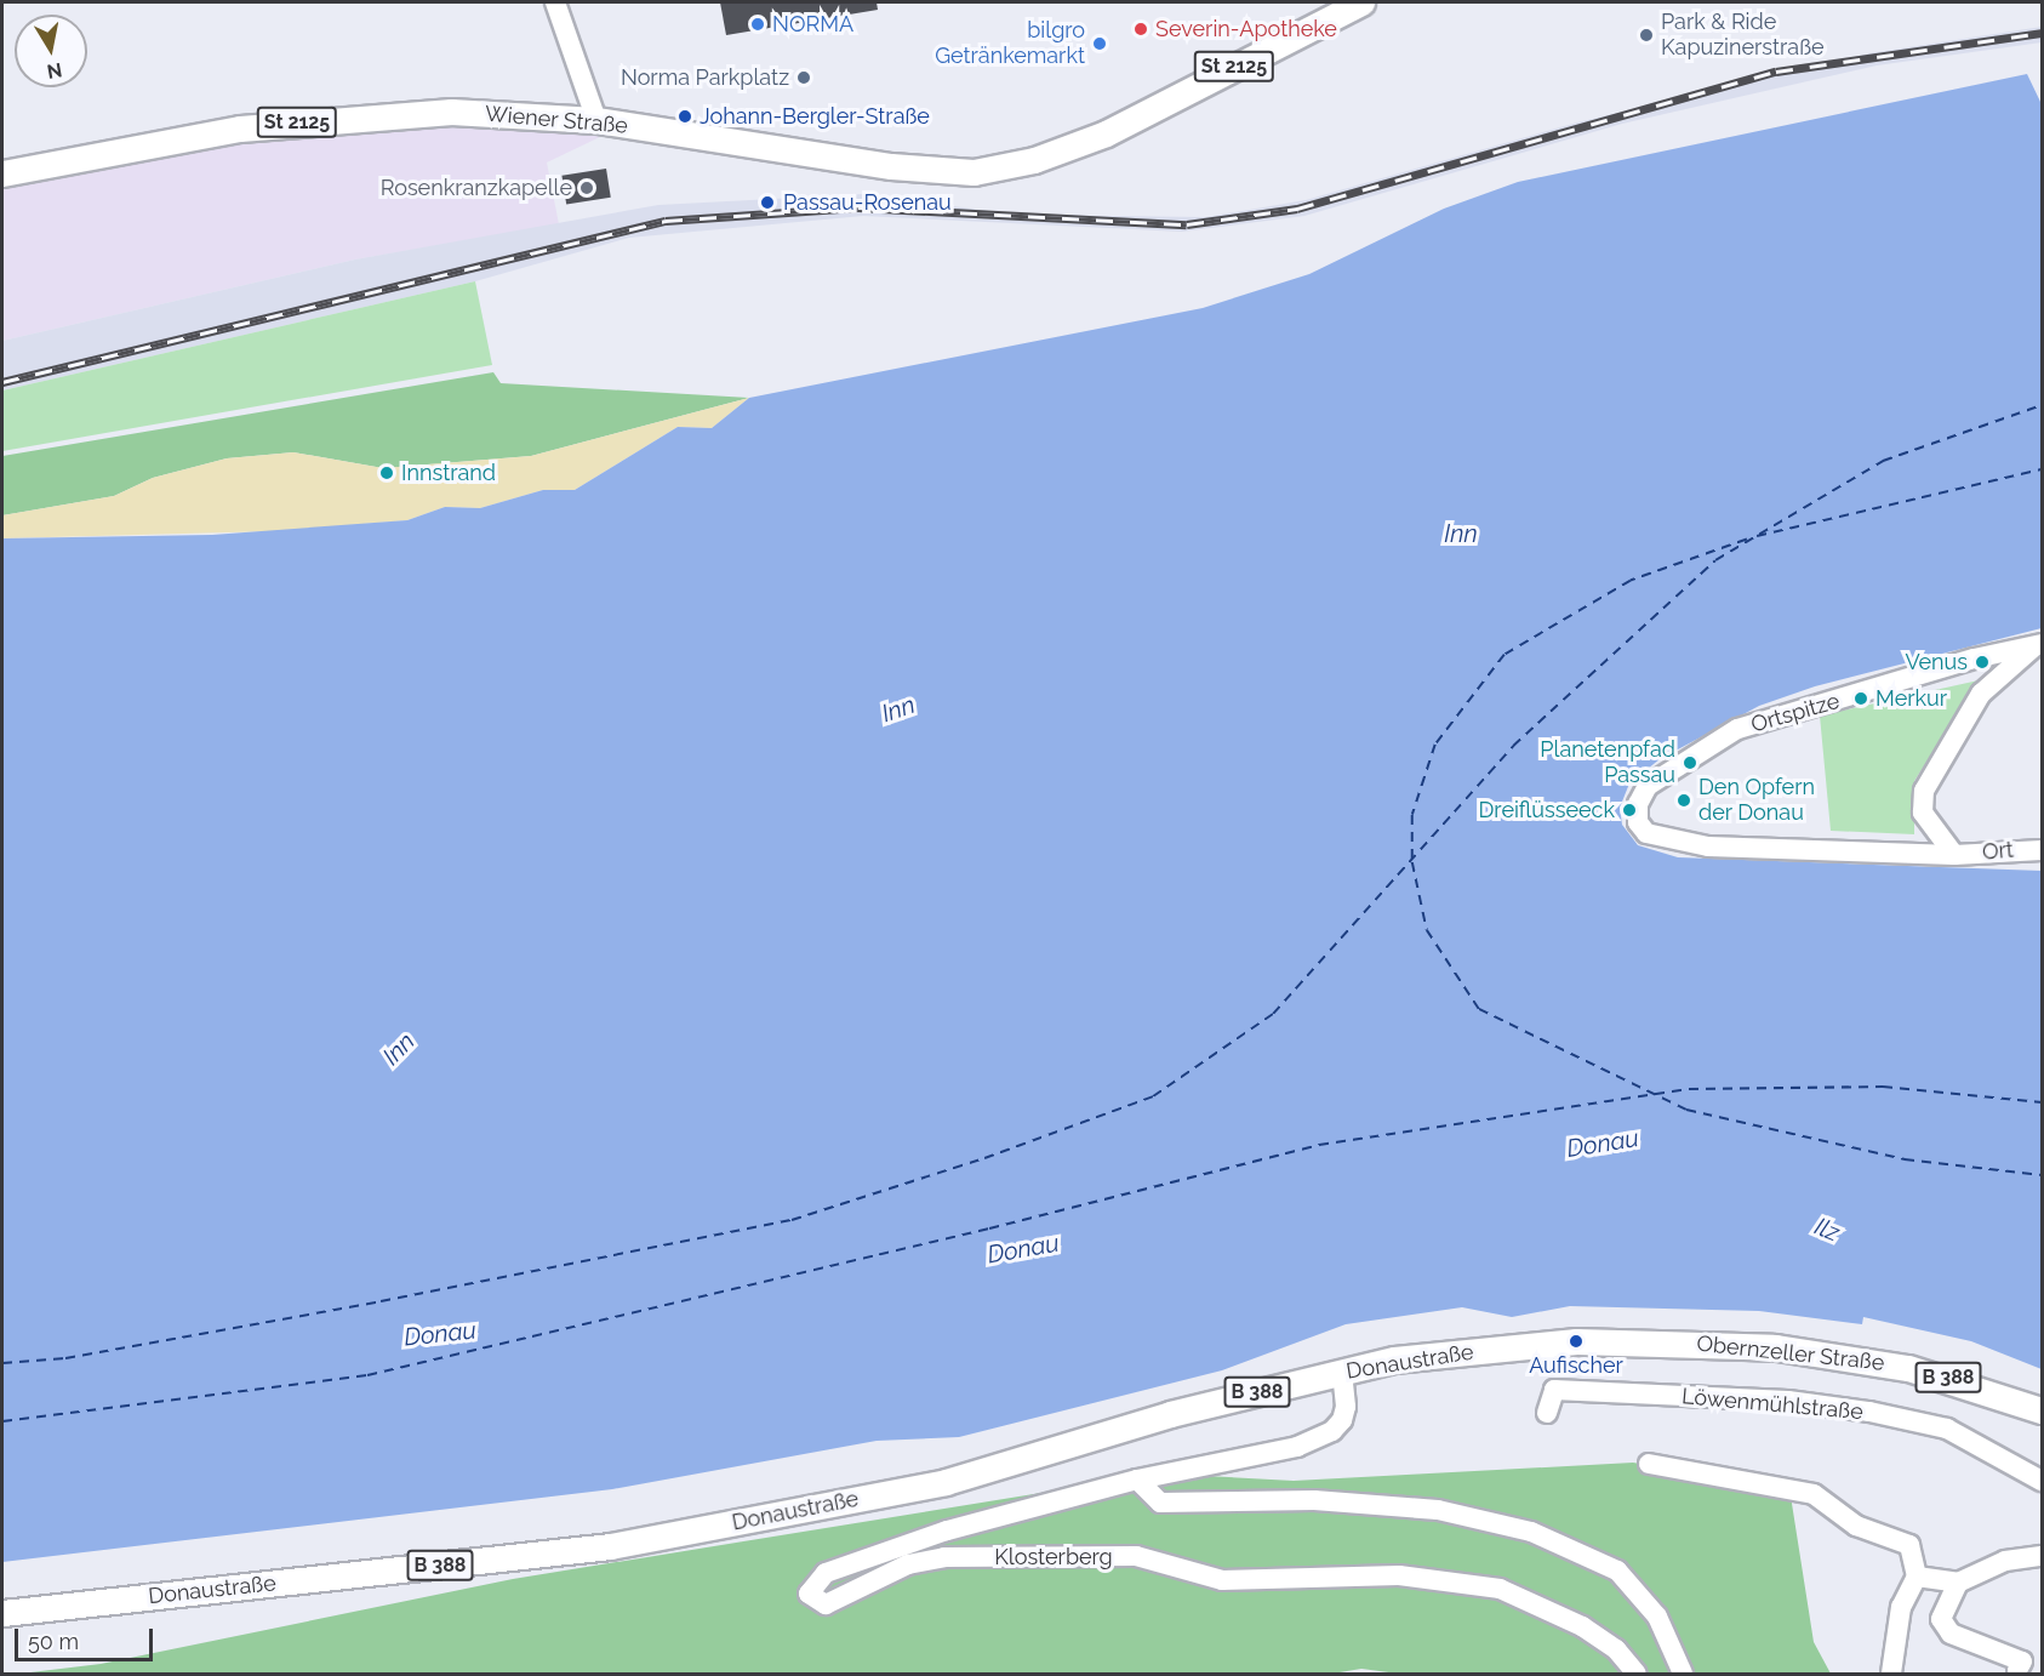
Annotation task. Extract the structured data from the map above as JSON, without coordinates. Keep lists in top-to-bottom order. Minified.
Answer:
{"streets":{"main road":["St 2125","Wiener Straße","Obernzeller Straße","Donaustraße","B 388"],"street":["Ortspitze","Ort","Löwenmühlstraße","Klosterberg"]},"crossings":[["Ortspitze","Ort"],["Obernzeller Straße","Donaustraße"],["Donaustraße","Klosterberg"]],"water":["Inn","Donau","Ilz"],"places":["NORMA","Severin-Apotheke","Park & Ride Kapuzinerstraße","bilgro Getränkemarkt","Norma Parkplatz","Johann-Bergler-Straße","Rosenkranzkapelle","Passau-Rosenau","Innstrand","Venus","Merkur","Planetenpfad Passau","Den Opfern der Donau","Dreiflüsseeck","Aufischer"],"scale_bar":"50 m","north":"bottom"}
